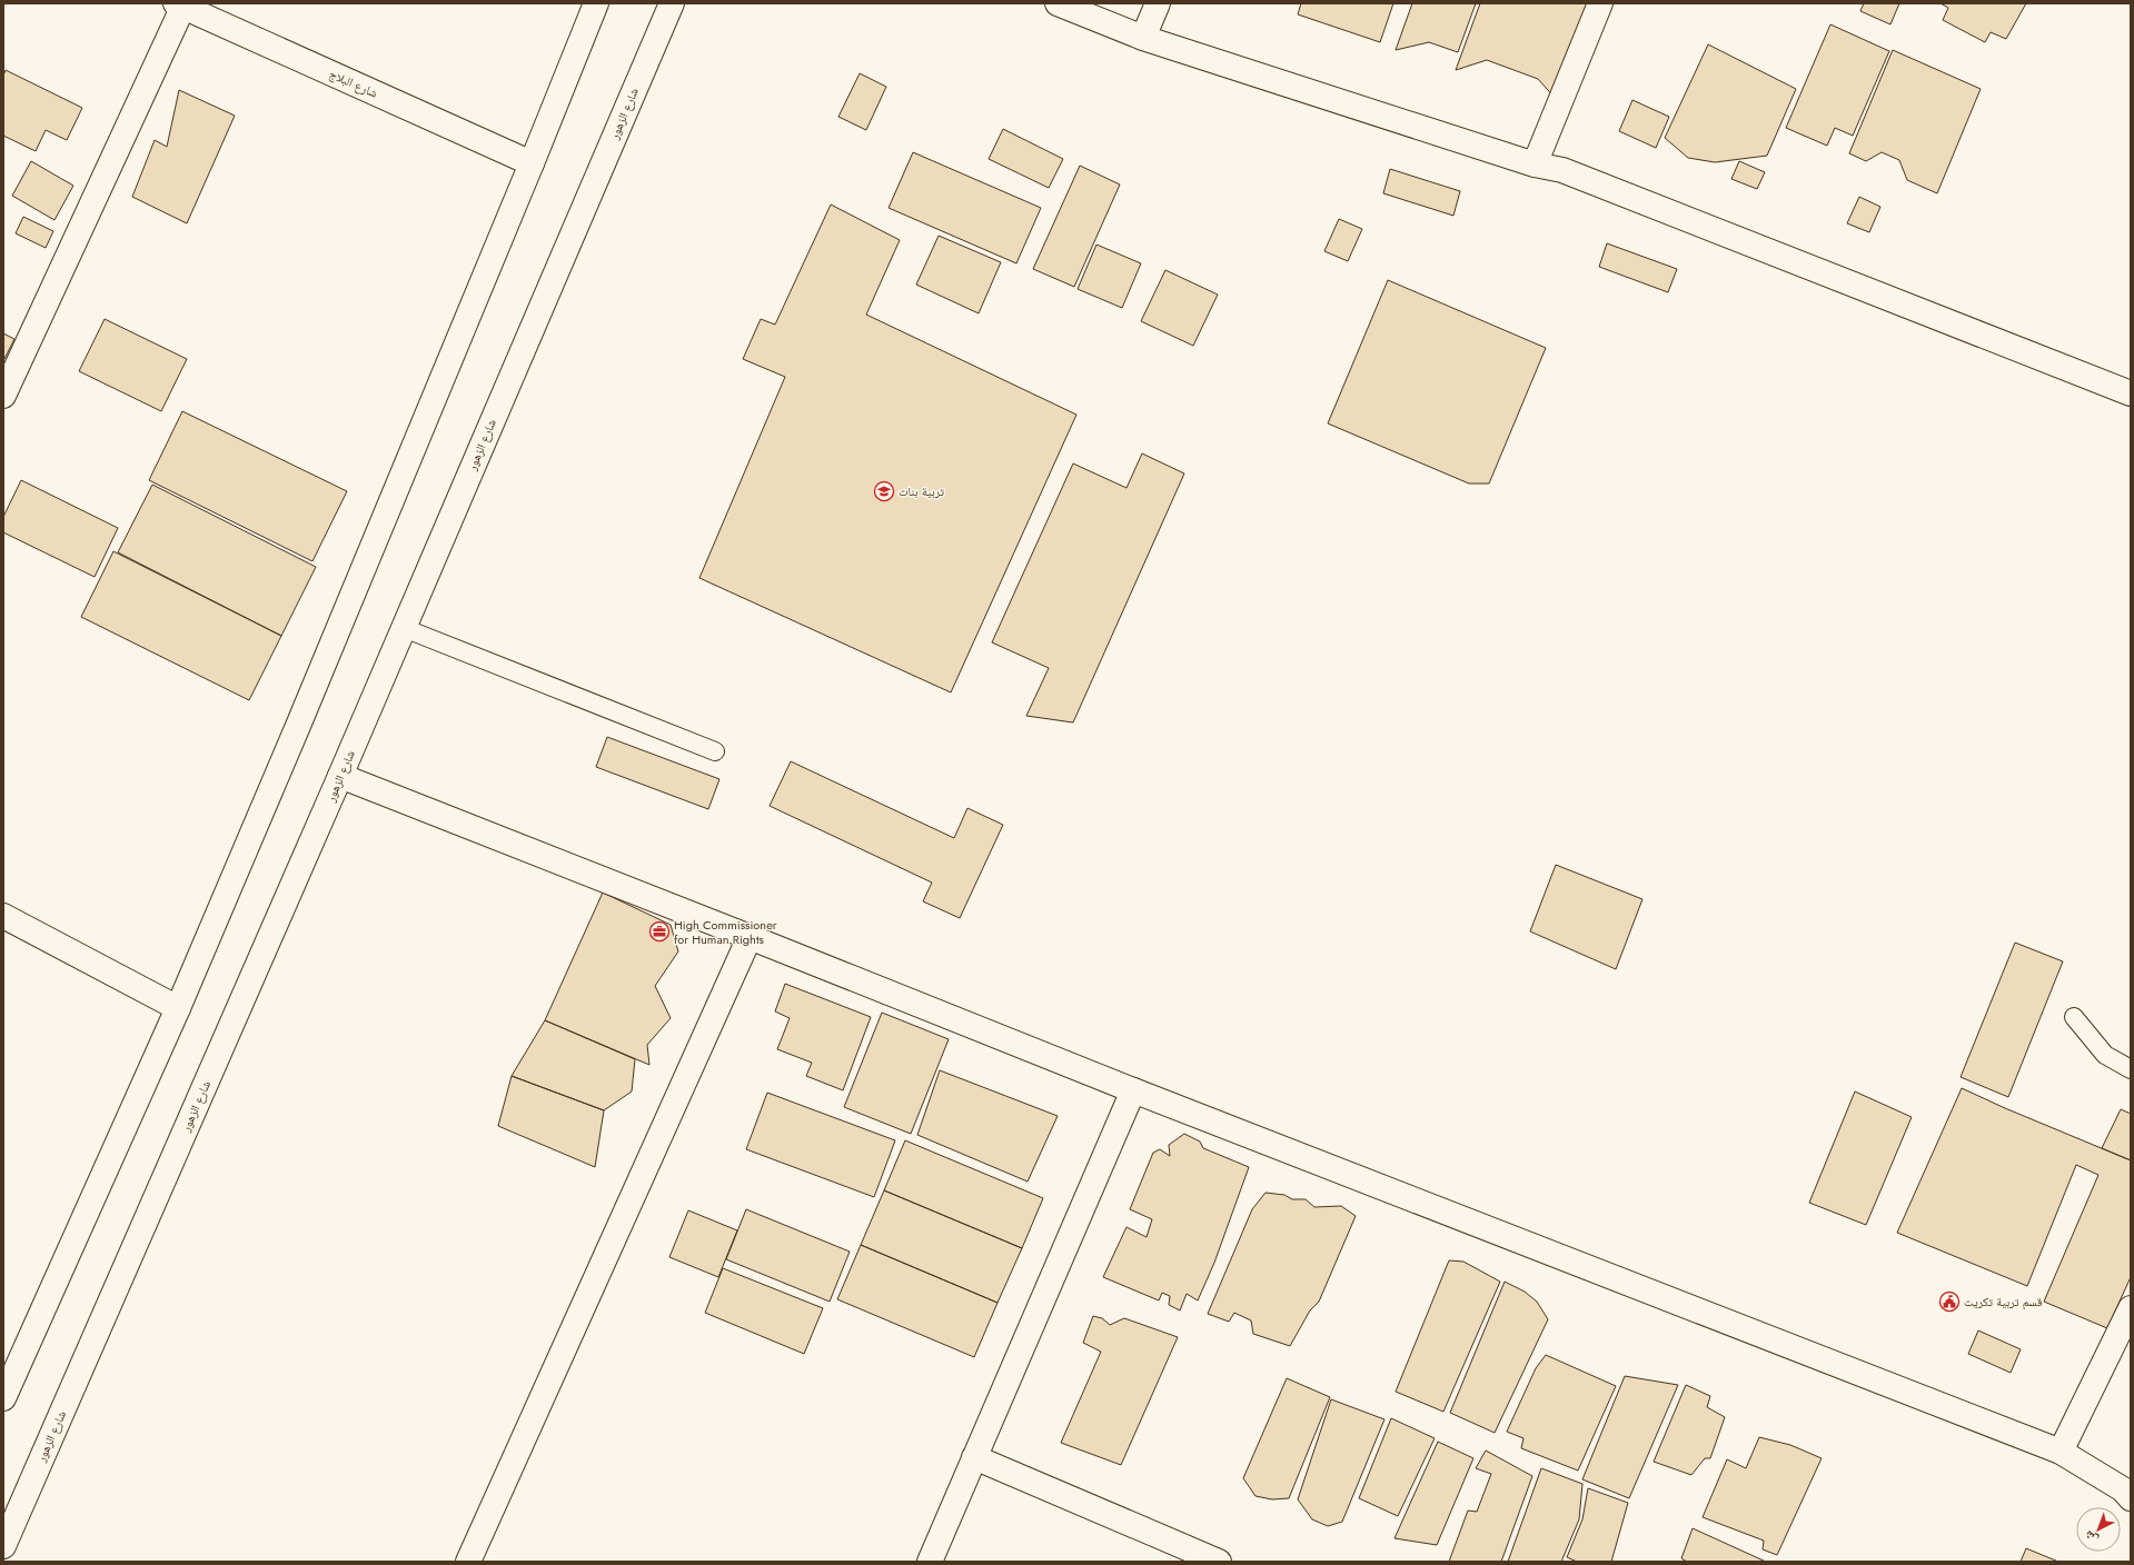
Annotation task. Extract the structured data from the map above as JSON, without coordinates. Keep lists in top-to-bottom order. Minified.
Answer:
{"streets":{"street":["شارع البلاج","شارع الزهور"]},"places":{"school or university":["تربية بنات"],"office":["High Commissioner for Human Rights"],"public building":["قسم تربية تكريت"]},"north":"bottom left"}
